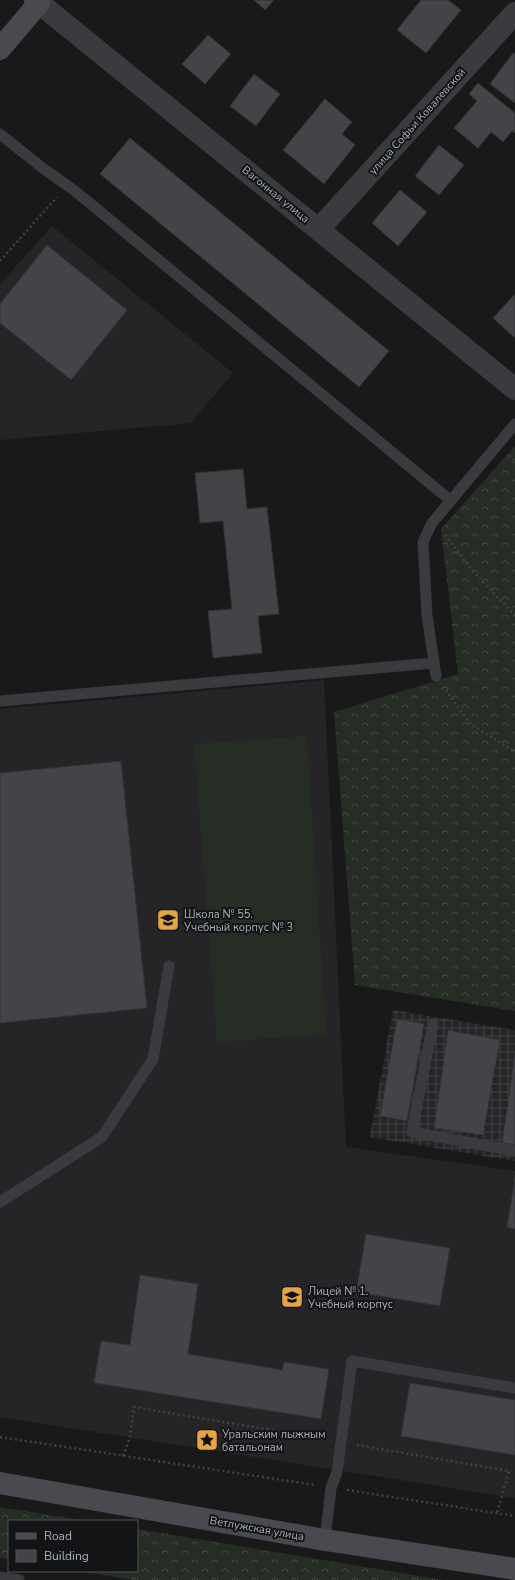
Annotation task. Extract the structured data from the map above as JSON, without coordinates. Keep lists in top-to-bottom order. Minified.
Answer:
{"streets":{"main road":["Ветлужская улица"],"street":["улица Софьи Ковалевской","Вагонная улица"]},"crossings":[["улица Софьи Ковалевской","Вагонная улица"]],"places":{"school or university":["Школа № 55. Учебный корпус № 3","Лицей № 1. Учебный корпус"],"place":["Уральским лыжным батальонам"]},"legend":["Road","Building"]}
